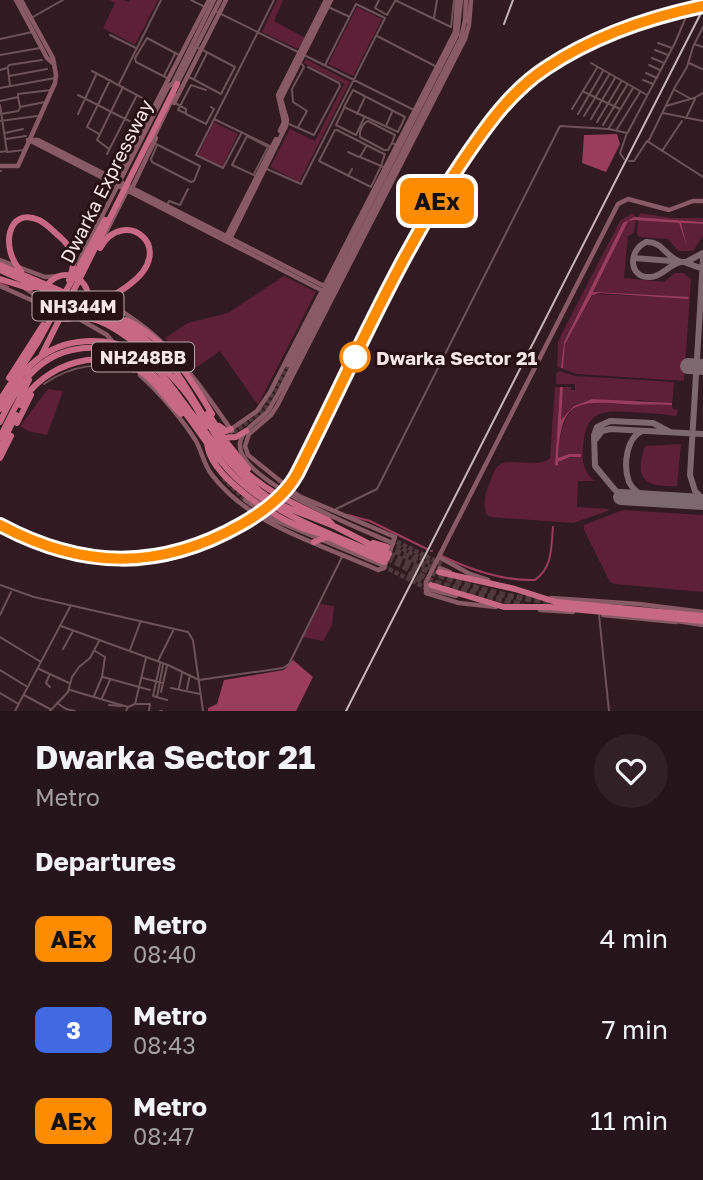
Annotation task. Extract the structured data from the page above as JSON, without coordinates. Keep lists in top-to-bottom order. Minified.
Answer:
{"streets":{"highway":["Dwarka Expressway","NH344M","NH248BB"]},"crossings":[["NH344M","NH248BB"]],"places":["Dwarka Sector 21"],"lines":["metro line AEx"],"page":{"on_map":"AEx","heading":[["Dwarka Sector 21","Metro"],"Departures"],"list":[{"mark":"AEx","name":"Metro","note":"08:40","value":"4 min"},{"mark":"3","name":"Metro","note":"08:43","value":"7 min"},{"mark":"AEx","name":"Metro","note":"08:47","value":"11 min"}]}}
